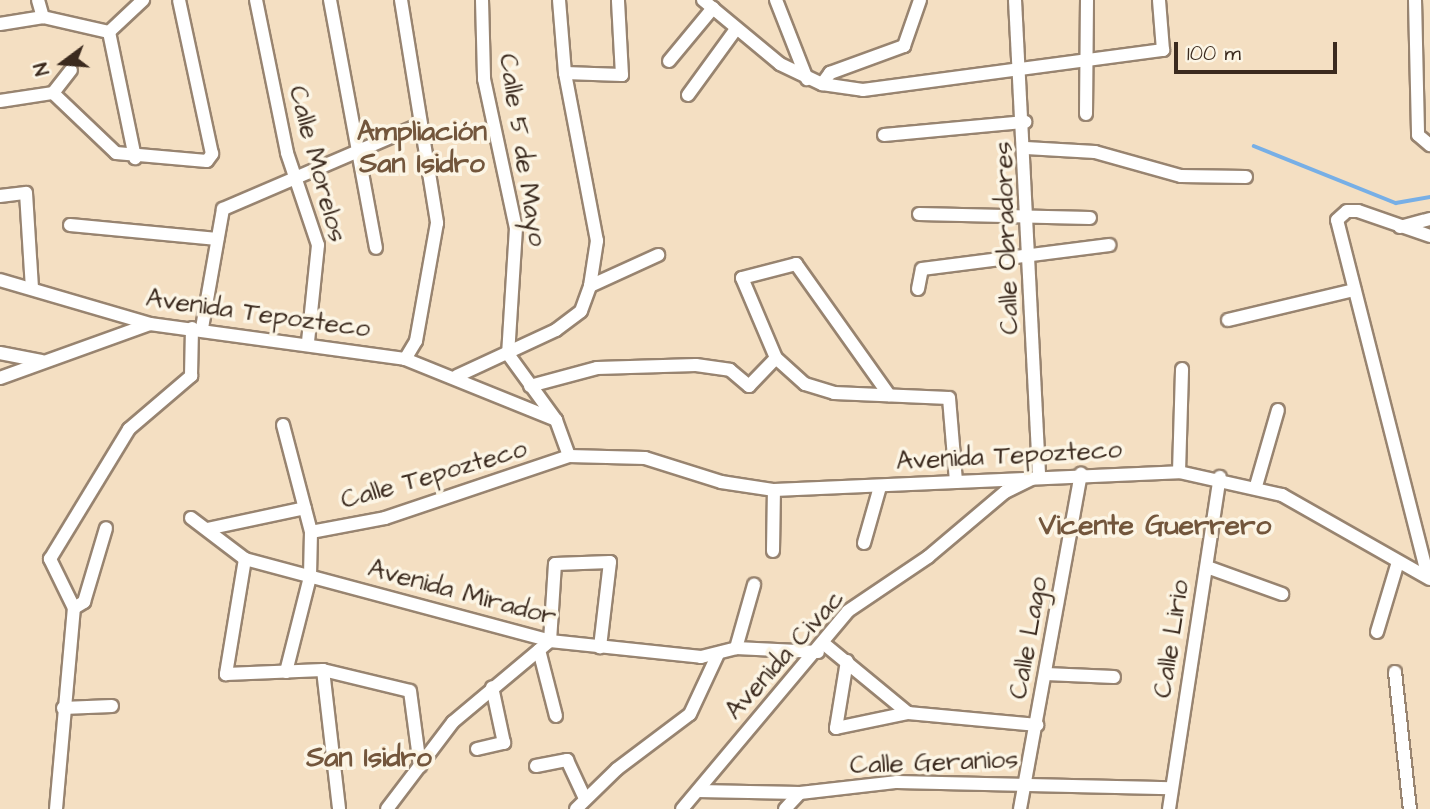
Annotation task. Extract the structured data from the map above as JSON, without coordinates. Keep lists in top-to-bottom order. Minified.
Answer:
{"streets":{"street":["Calle 5 de Mayo","Calle Morelos","Calle Obradores","Avenida Tepozteco","Calle Tepozteco","Avenida Mirador","Calle Lago","Calle Lirio","Avenida Civac","Calle Geranios"]},"crossings":[["Calle Morelos","Avenida Tepozteco"],["Calle Obradores","Avenida Tepozteco"],["Calle Obradores","Avenida Civac"],["Avenida Tepozteco","Calle Tepozteco"],["Avenida Tepozteco","Calle Lago"],["Avenida Tepozteco","Calle Lirio"],["Avenida Tepozteco","Avenida Civac"],["Avenida Mirador","Avenida Civac"],["Calle Lago","Calle Geranios"],["Calle Lirio","Calle Geranios"],["Avenida Civac","Calle Geranios"]],"districts":["Ampliación San Isidro","Vicente Guerrero","San Isidro"],"scale_bar":"100 m","north":"left"}
